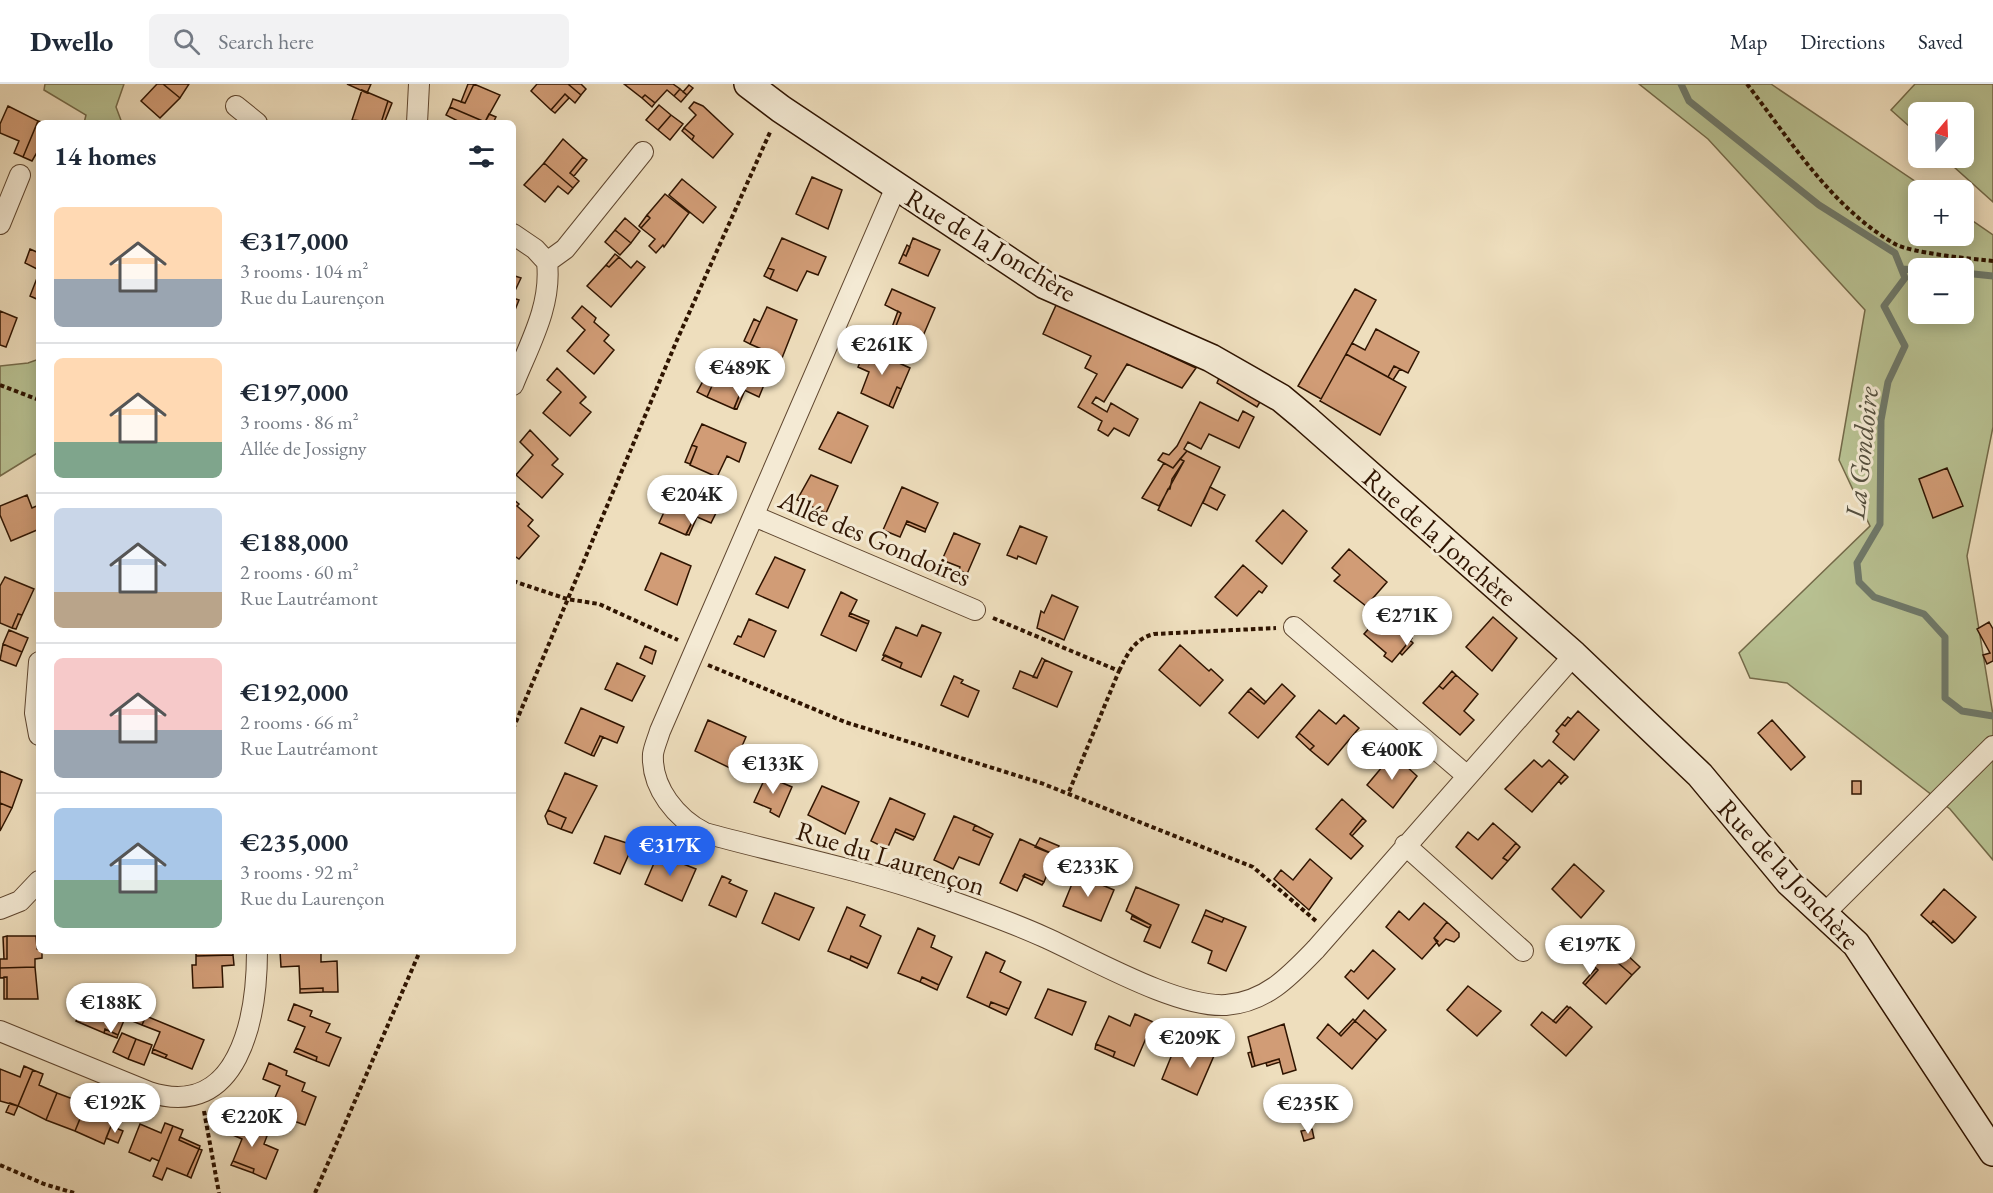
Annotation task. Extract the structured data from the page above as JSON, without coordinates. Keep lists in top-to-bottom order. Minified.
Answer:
{"streets":{"street":["Rue de la Jonchère","Allée des Gondoires","Rue du Laurençon"]},"crossings":[["Rue de la Jonchère","Rue du Laurençon"],["Allée des Gondoires","Rue du Laurençon"]],"water":["La Gondoire"],"north":"top","page":{"header":"Dwello","search":"Search here","nav":["Map","Directions","Saved"],"map_buttons":["+","−"],"heading":"14 homes","list":[{"name":"€317,000","note":"3 rooms · 104 m² · Rue du Laurençon"},{"name":"€197,000","note":"3 rooms · 86 m² · Allée de Jossigny"},{"name":"€188,000","note":"2 rooms · 60 m² · Rue Lautréamont"},{"name":"€192,000","note":"2 rooms · 66 m² · Rue Lautréamont"},{"name":"€235,000","note":"3 rooms · 92 m² · Rue du Laurençon"}],"price":["€261K","€489K","€204K","€271K","€400K","€133K","€317K","€233K","€197K","€188K","€209K","€192K","€235K","€220K"]}}
